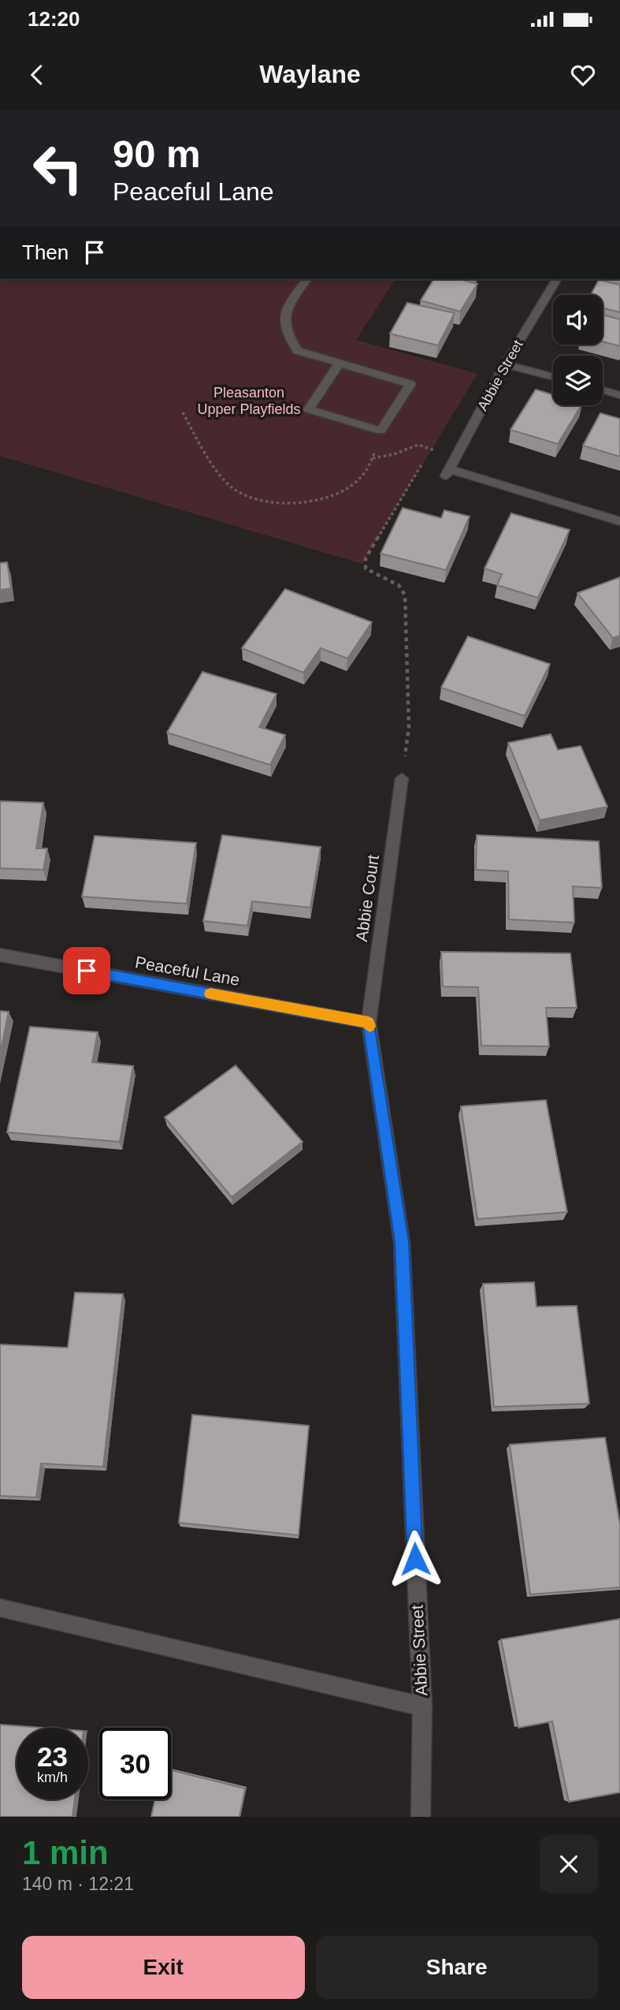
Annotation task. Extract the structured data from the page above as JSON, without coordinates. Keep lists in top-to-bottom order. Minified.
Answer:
{"streets":{"street":["Abbie Street","Abbie Court","Peaceful Lane"]},"crossings":[["Abbie Street","Abbie Court"],["Abbie Street","Peaceful Lane"],["Abbie Court","Peaceful Lane"]],"parks":["Pleasanton Upper Playfields"],"page":{"status":"12:20","header":"Waylane","turn":["90 m","Peaceful Lane"],"then":"Then","speed":"23 km/h","limit":"30","heading":["1 min","140 m · 12:21"],"buttons":["Exit","Share"]}}
